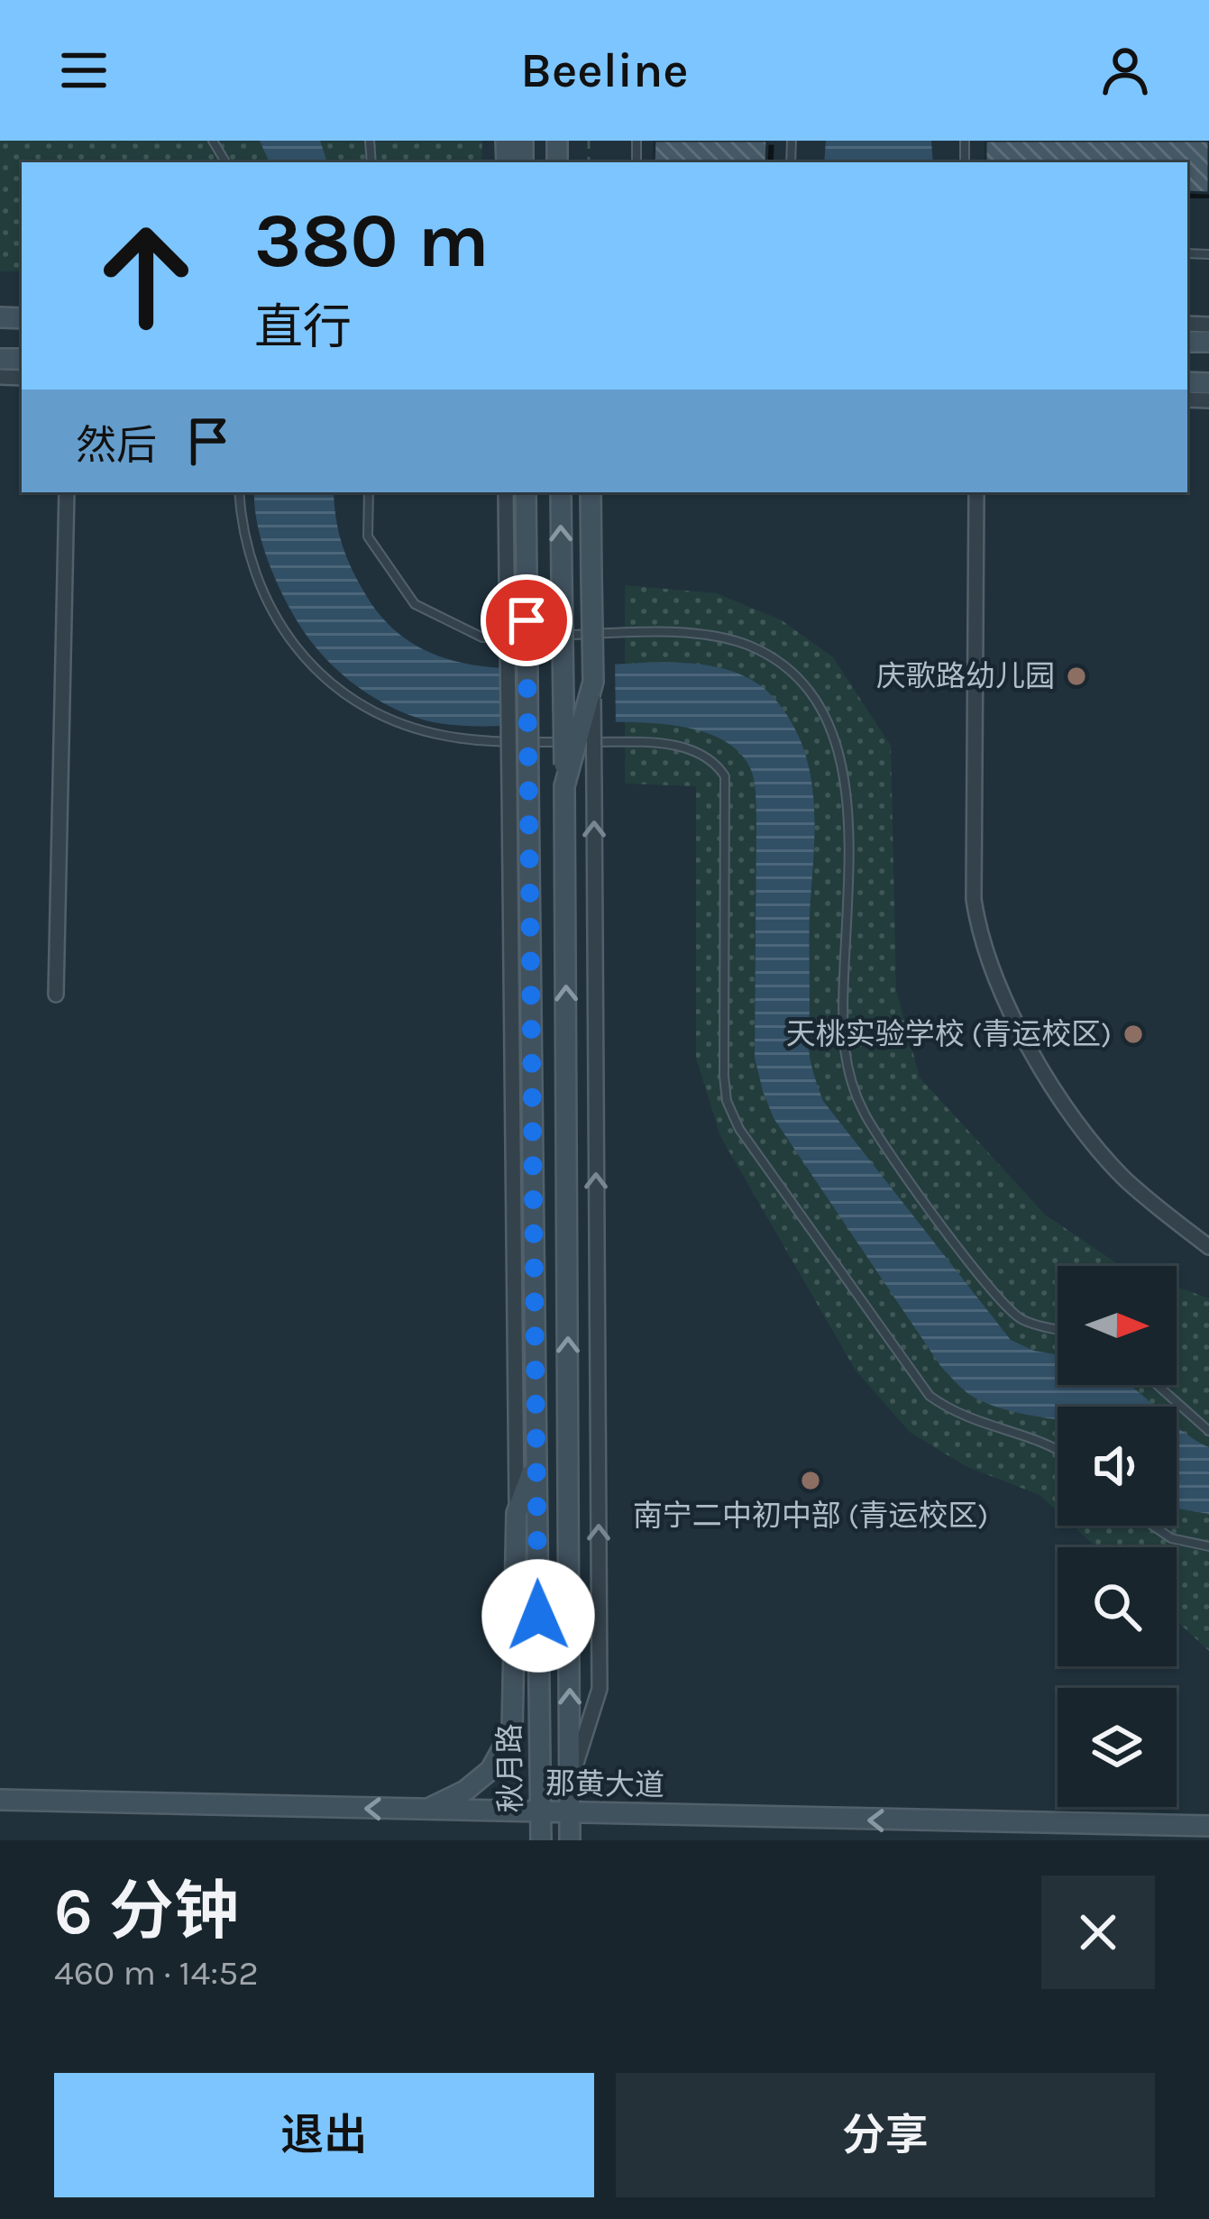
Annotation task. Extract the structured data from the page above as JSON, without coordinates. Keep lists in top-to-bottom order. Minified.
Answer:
{"streets":{"main road":["秋月路","那黄大道"]},"crossings":[["秋月路","那黄大道"]],"one_way":["那黄大道"],"places":["庆歌路幼儿园","天桃实验学校 (青运校区)","南宁二中初中部 (青运校区)"],"north":"right","page":{"header":"Beeline","turn":["380 m","直行"],"then":"然后","heading":["6 分钟","460 m · 14:52"],"buttons":["退出","分享"]}}
